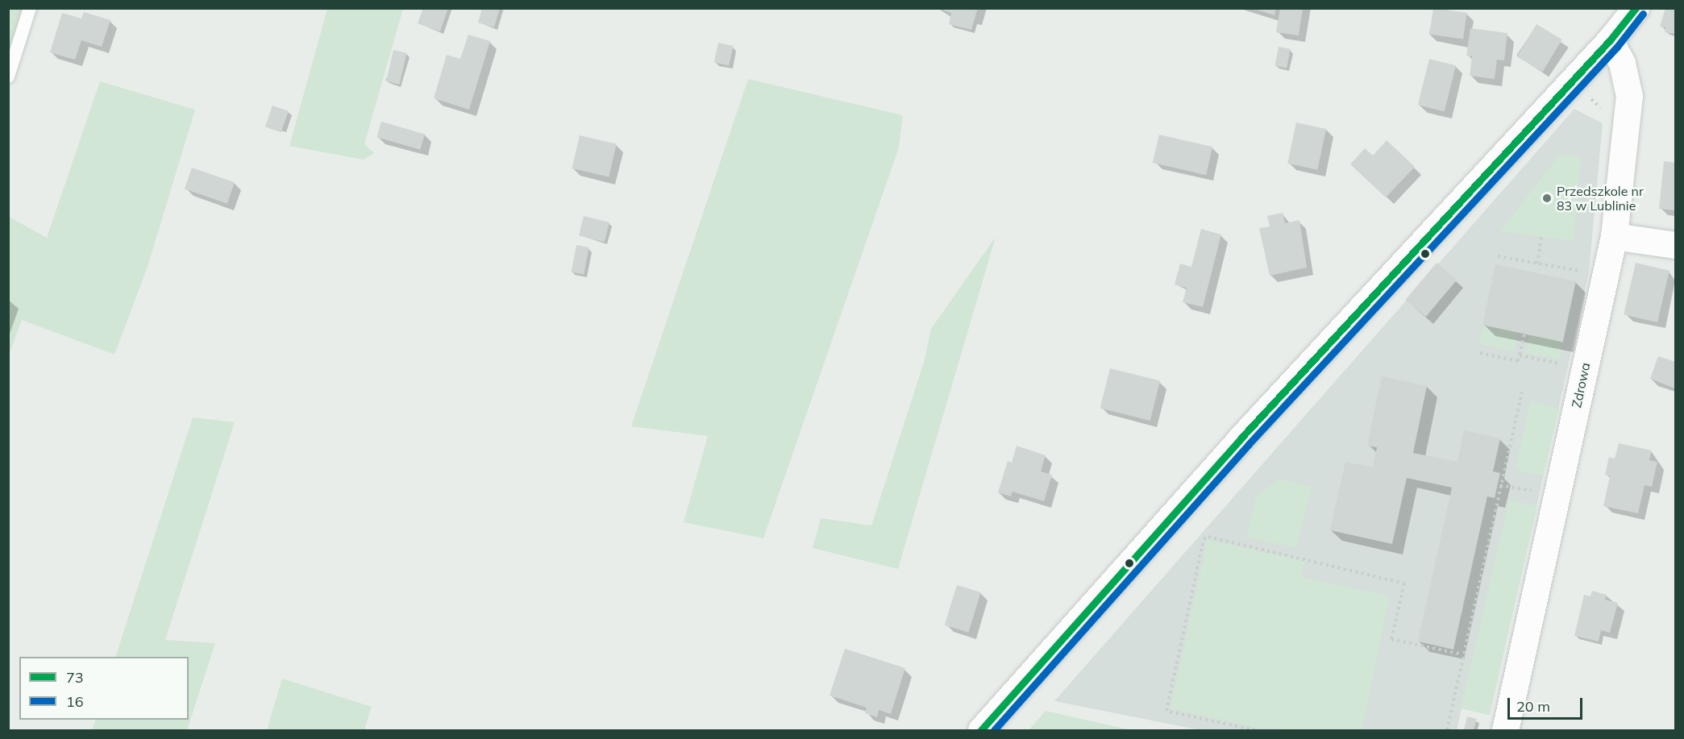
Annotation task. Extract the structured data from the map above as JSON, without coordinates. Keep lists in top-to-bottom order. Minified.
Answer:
{"streets":{"street":["Zdrowa"]},"places":["Przedszkole nr 83 w Lublinie"],"lines":["transit line 73","transit line 16"],"legend":["73","16"],"scale_bar":"20 m"}
